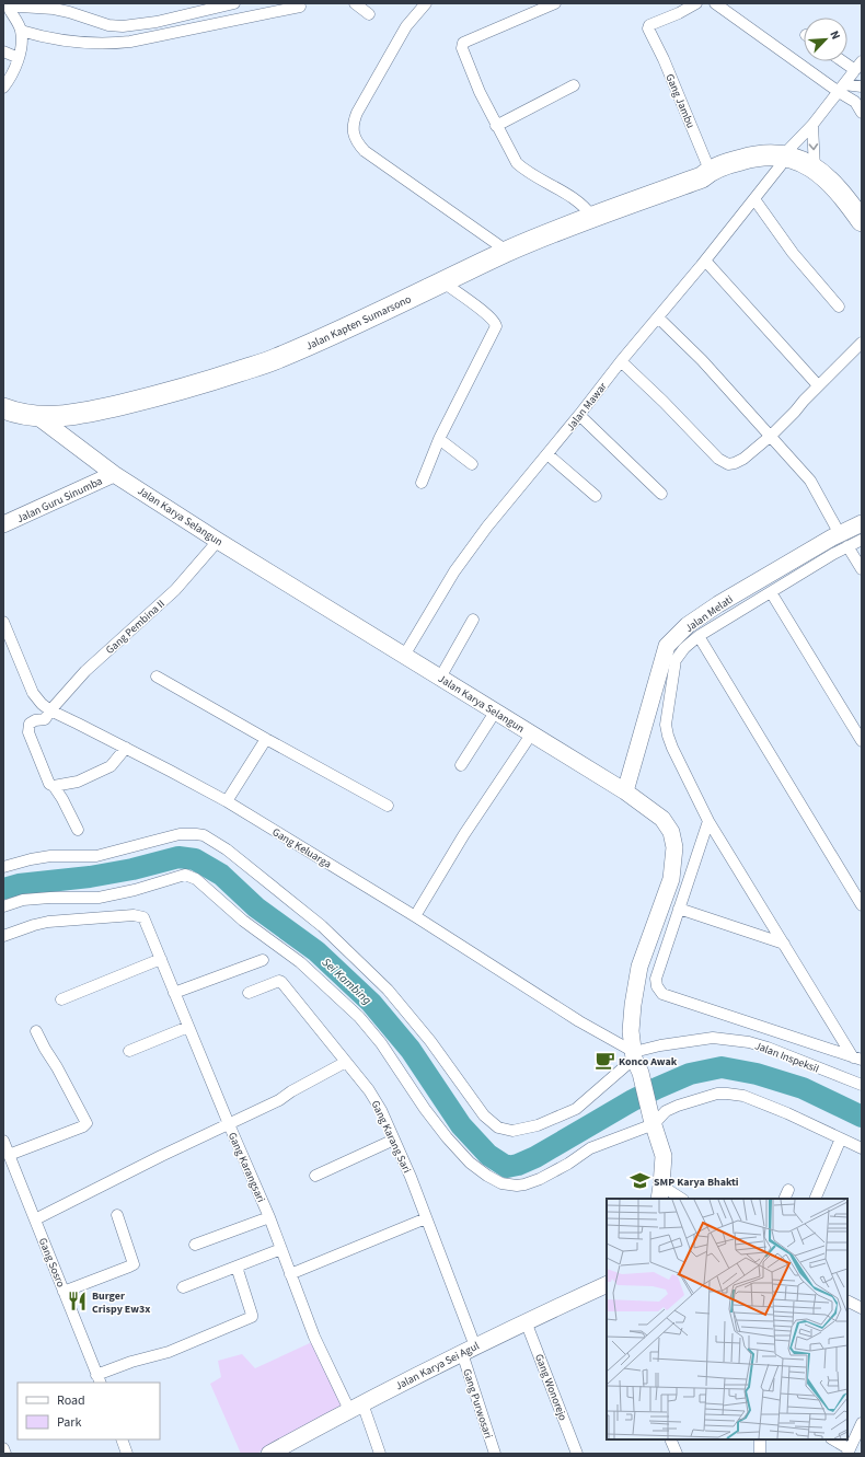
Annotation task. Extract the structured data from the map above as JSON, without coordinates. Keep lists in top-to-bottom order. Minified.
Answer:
{"streets":{"highway":["Jalan Kapten Sumarsono"],"main road":["Jalan Guru Sinumba","Jalan Karya Selangun","Jalan Melati","Jalan Karya Sei Agul"],"street":["Gang Jambu","Jalan Mawar","Gang Pembina II","Gang Keluarga","Jalan InspeksiI","Gang Karang Sari","Gang Karangsari","Gang Sosro","Gang Wonorejo","Gang Purwosari"]},"crossings":[["Gang Jambu","Jalan Kapten Sumarsono"],["Jalan Kapten Sumarsono","Jalan Mawar"],["Jalan Kapten Sumarsono","Jalan Karya Selangun"],["Jalan Mawar","Jalan Karya Selangun"],["Jalan Guru Sinumba","Jalan Karya Selangun"],["Jalan Karya Selangun","Jalan Melati"],["Jalan Karya Selangun","Gang Pembina II"],["Jalan Karya Selangun","Gang Keluarga"],["Jalan Karya Selangun","Jalan InspeksiI"],["Gang Pembina II","Gang Keluarga"],["Gang Keluarga","Jalan InspeksiI"],["Gang Karang Sari","Jalan Karya Sei Agul"],["Gang Karang Sari","Gang Purwosari"],["Gang Karangsari","Jalan Karya Sei Agul"],["Jalan Karya Sei Agul","Gang Wonorejo"],["Jalan Karya Sei Agul","Gang Purwosari"]],"water":["Sei Kambing"],"places":{"cafe":["Konco Awak"],"school or university":["SMP Karya Bhakti"],"restaurant":["Burger Crispy Ew3x"]},"legend":["Road","Park"],"north":"top right"}
